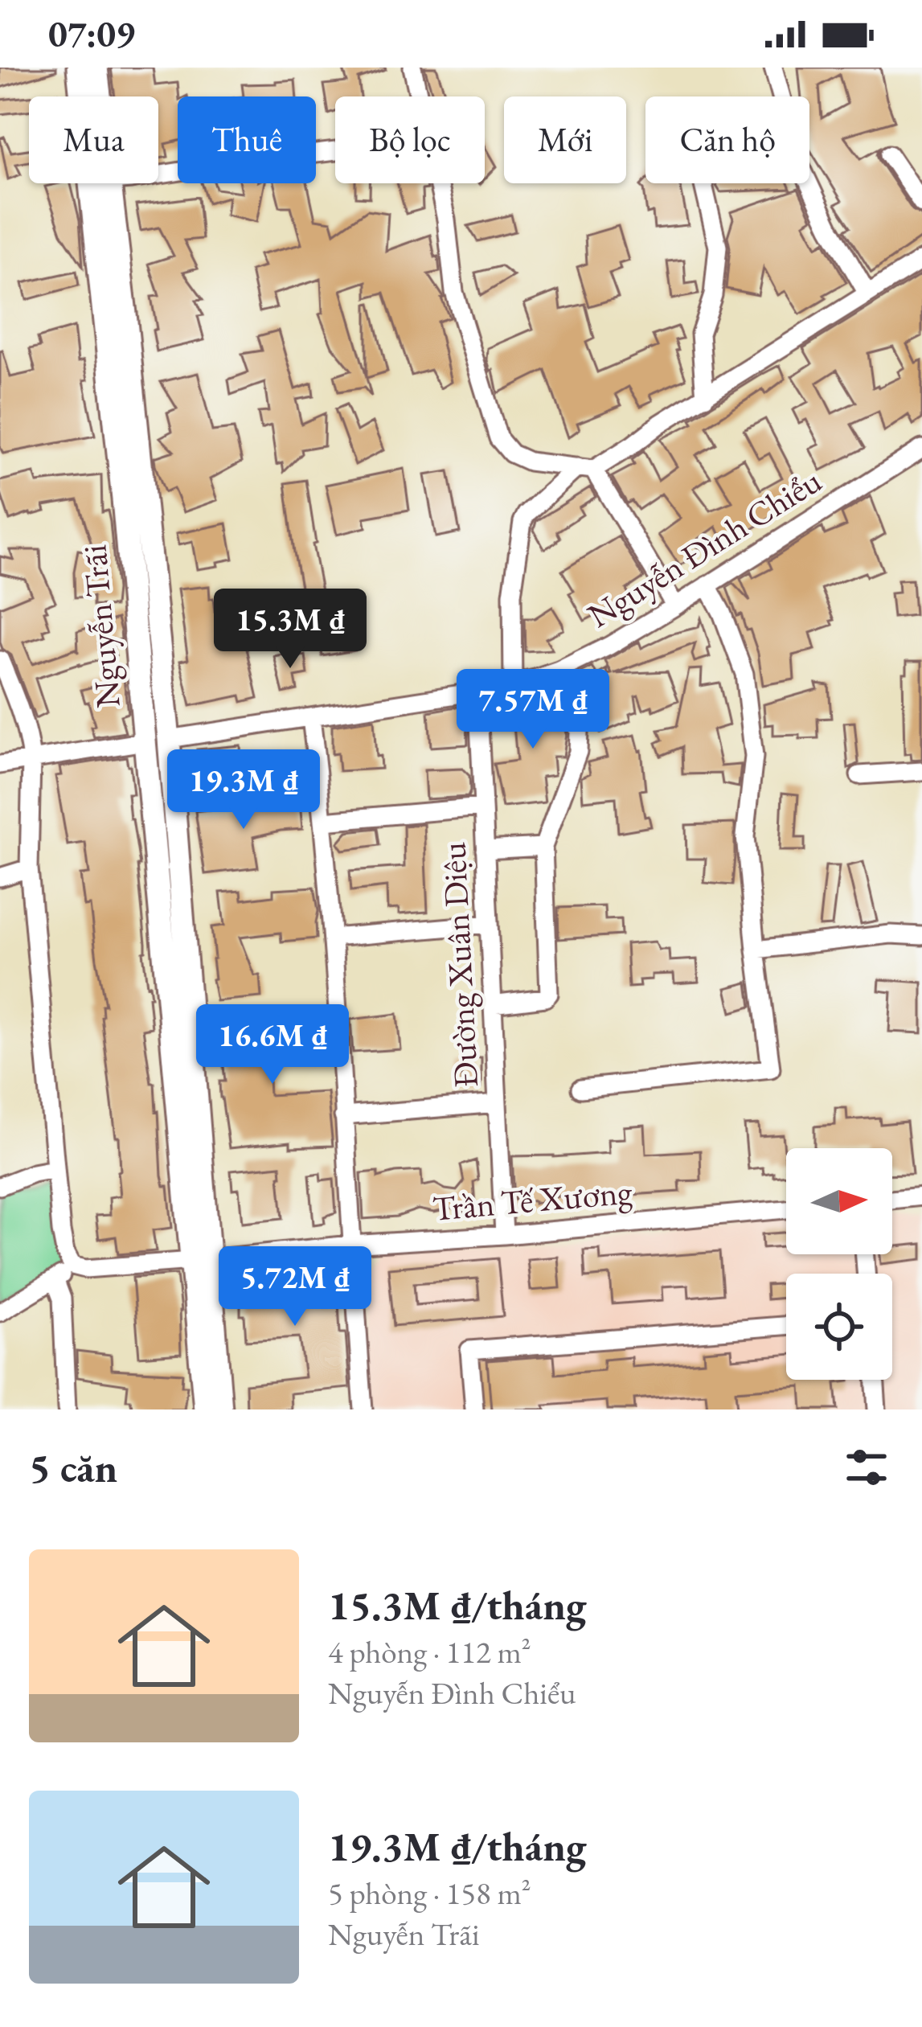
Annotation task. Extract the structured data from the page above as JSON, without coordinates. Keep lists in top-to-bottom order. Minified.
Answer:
{"streets":{"main road":["Nguyễn Trãi"],"street":["Nguyễn Đình Chiểu","Đường Xuân Diệu","Trần Tế Xương"]},"crossings":[["Nguyễn Đình Chiểu","Nguyễn Trãi"],["Nguyễn Đình Chiểu","Đường Xuân Diệu"],["Nguyễn Trãi","Trần Tế Xương"],["Đường Xuân Diệu","Trần Tế Xương"]],"north":"right","page":{"status":"07:09","chip":["Mua","Thuê","Bộ lọc","Mới","Căn hộ"],"price":["15.3M ₫","7.57M ₫","19.3M ₫","16.6M ₫","5.72M ₫"],"heading":"5 căn","list":[{"name":"15.3M ₫/tháng","note":"4 phòng · 112 m² · Nguyễn Đình Chiểu"},{"name":"19.3M ₫/tháng","note":"5 phòng · 158 m² · Nguyễn Trãi"}]}}
